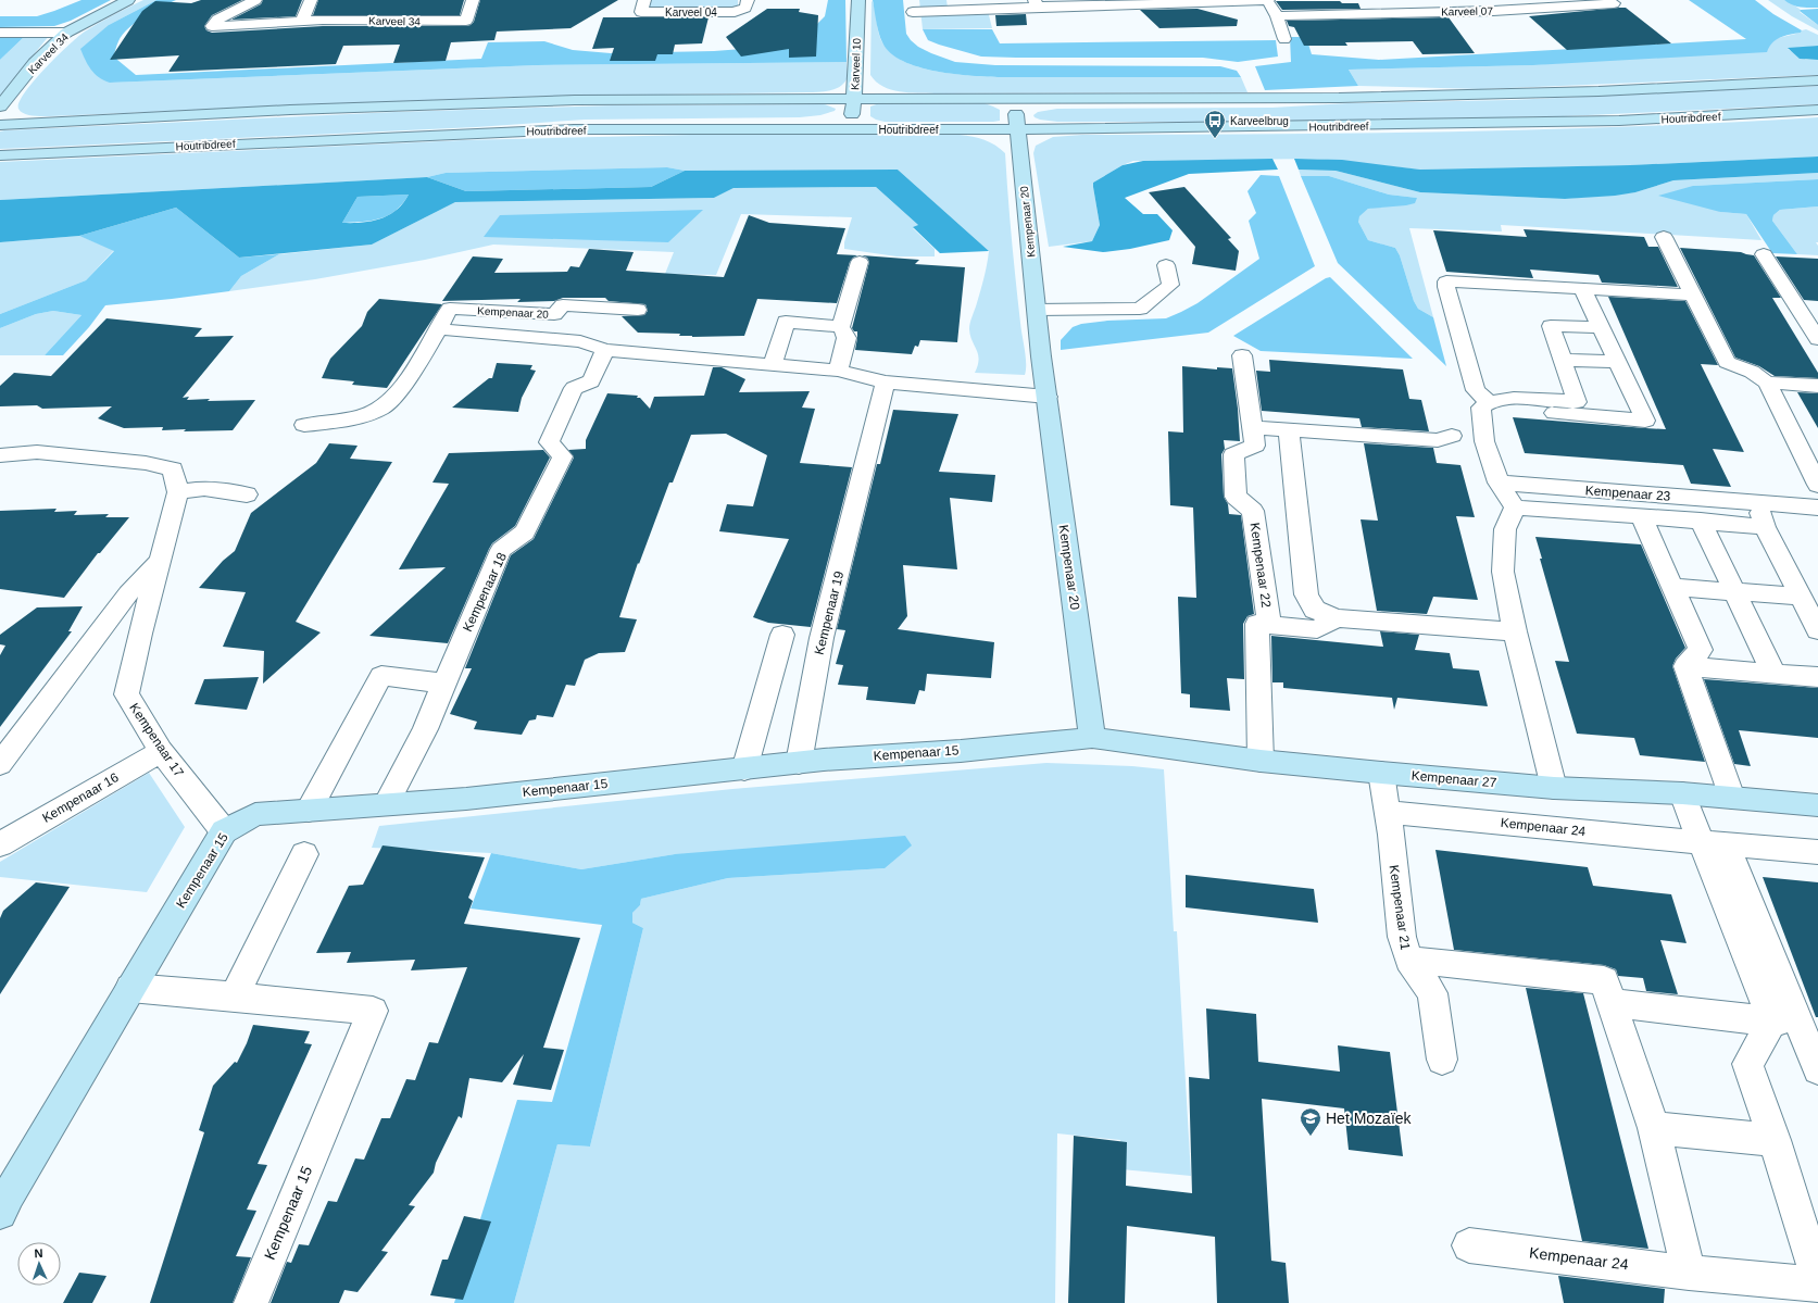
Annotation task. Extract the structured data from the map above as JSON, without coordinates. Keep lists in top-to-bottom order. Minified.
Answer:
{"streets":{"main road":["Karveel 34","Karveel 10","Houtribdreef","Kempenaar 20","Kempenaar 15","Kempenaar 27"],"street":["Karveel 07","Karveel 04","Kempenaar 23","Kempenaar 22","Kempenaar 18","Kempenaar 19","Kempenaar 17","Kempenaar 16","Kempenaar 24","Kempenaar 21"]},"crossings":[["Karveel 10","Houtribdreef"],["Houtribdreef","Kempenaar 20"],["Kempenaar 20","Kempenaar 18"],["Kempenaar 20","Kempenaar 19"],["Kempenaar 20","Kempenaar 15"],["Kempenaar 20","Kempenaar 27"],["Kempenaar 22","Kempenaar 27"],["Kempenaar 18","Kempenaar 15"],["Kempenaar 19","Kempenaar 15"],["Kempenaar 17","Kempenaar 15"],["Kempenaar 17","Kempenaar 16"],["Kempenaar 15","Kempenaar 27"],["Kempenaar 27","Kempenaar 21"],["Kempenaar 24","Kempenaar 21"]],"places":{"bus stop":["Karveelbrug"],"school or university":["Het Mozaïek"]},"north":"top"}
